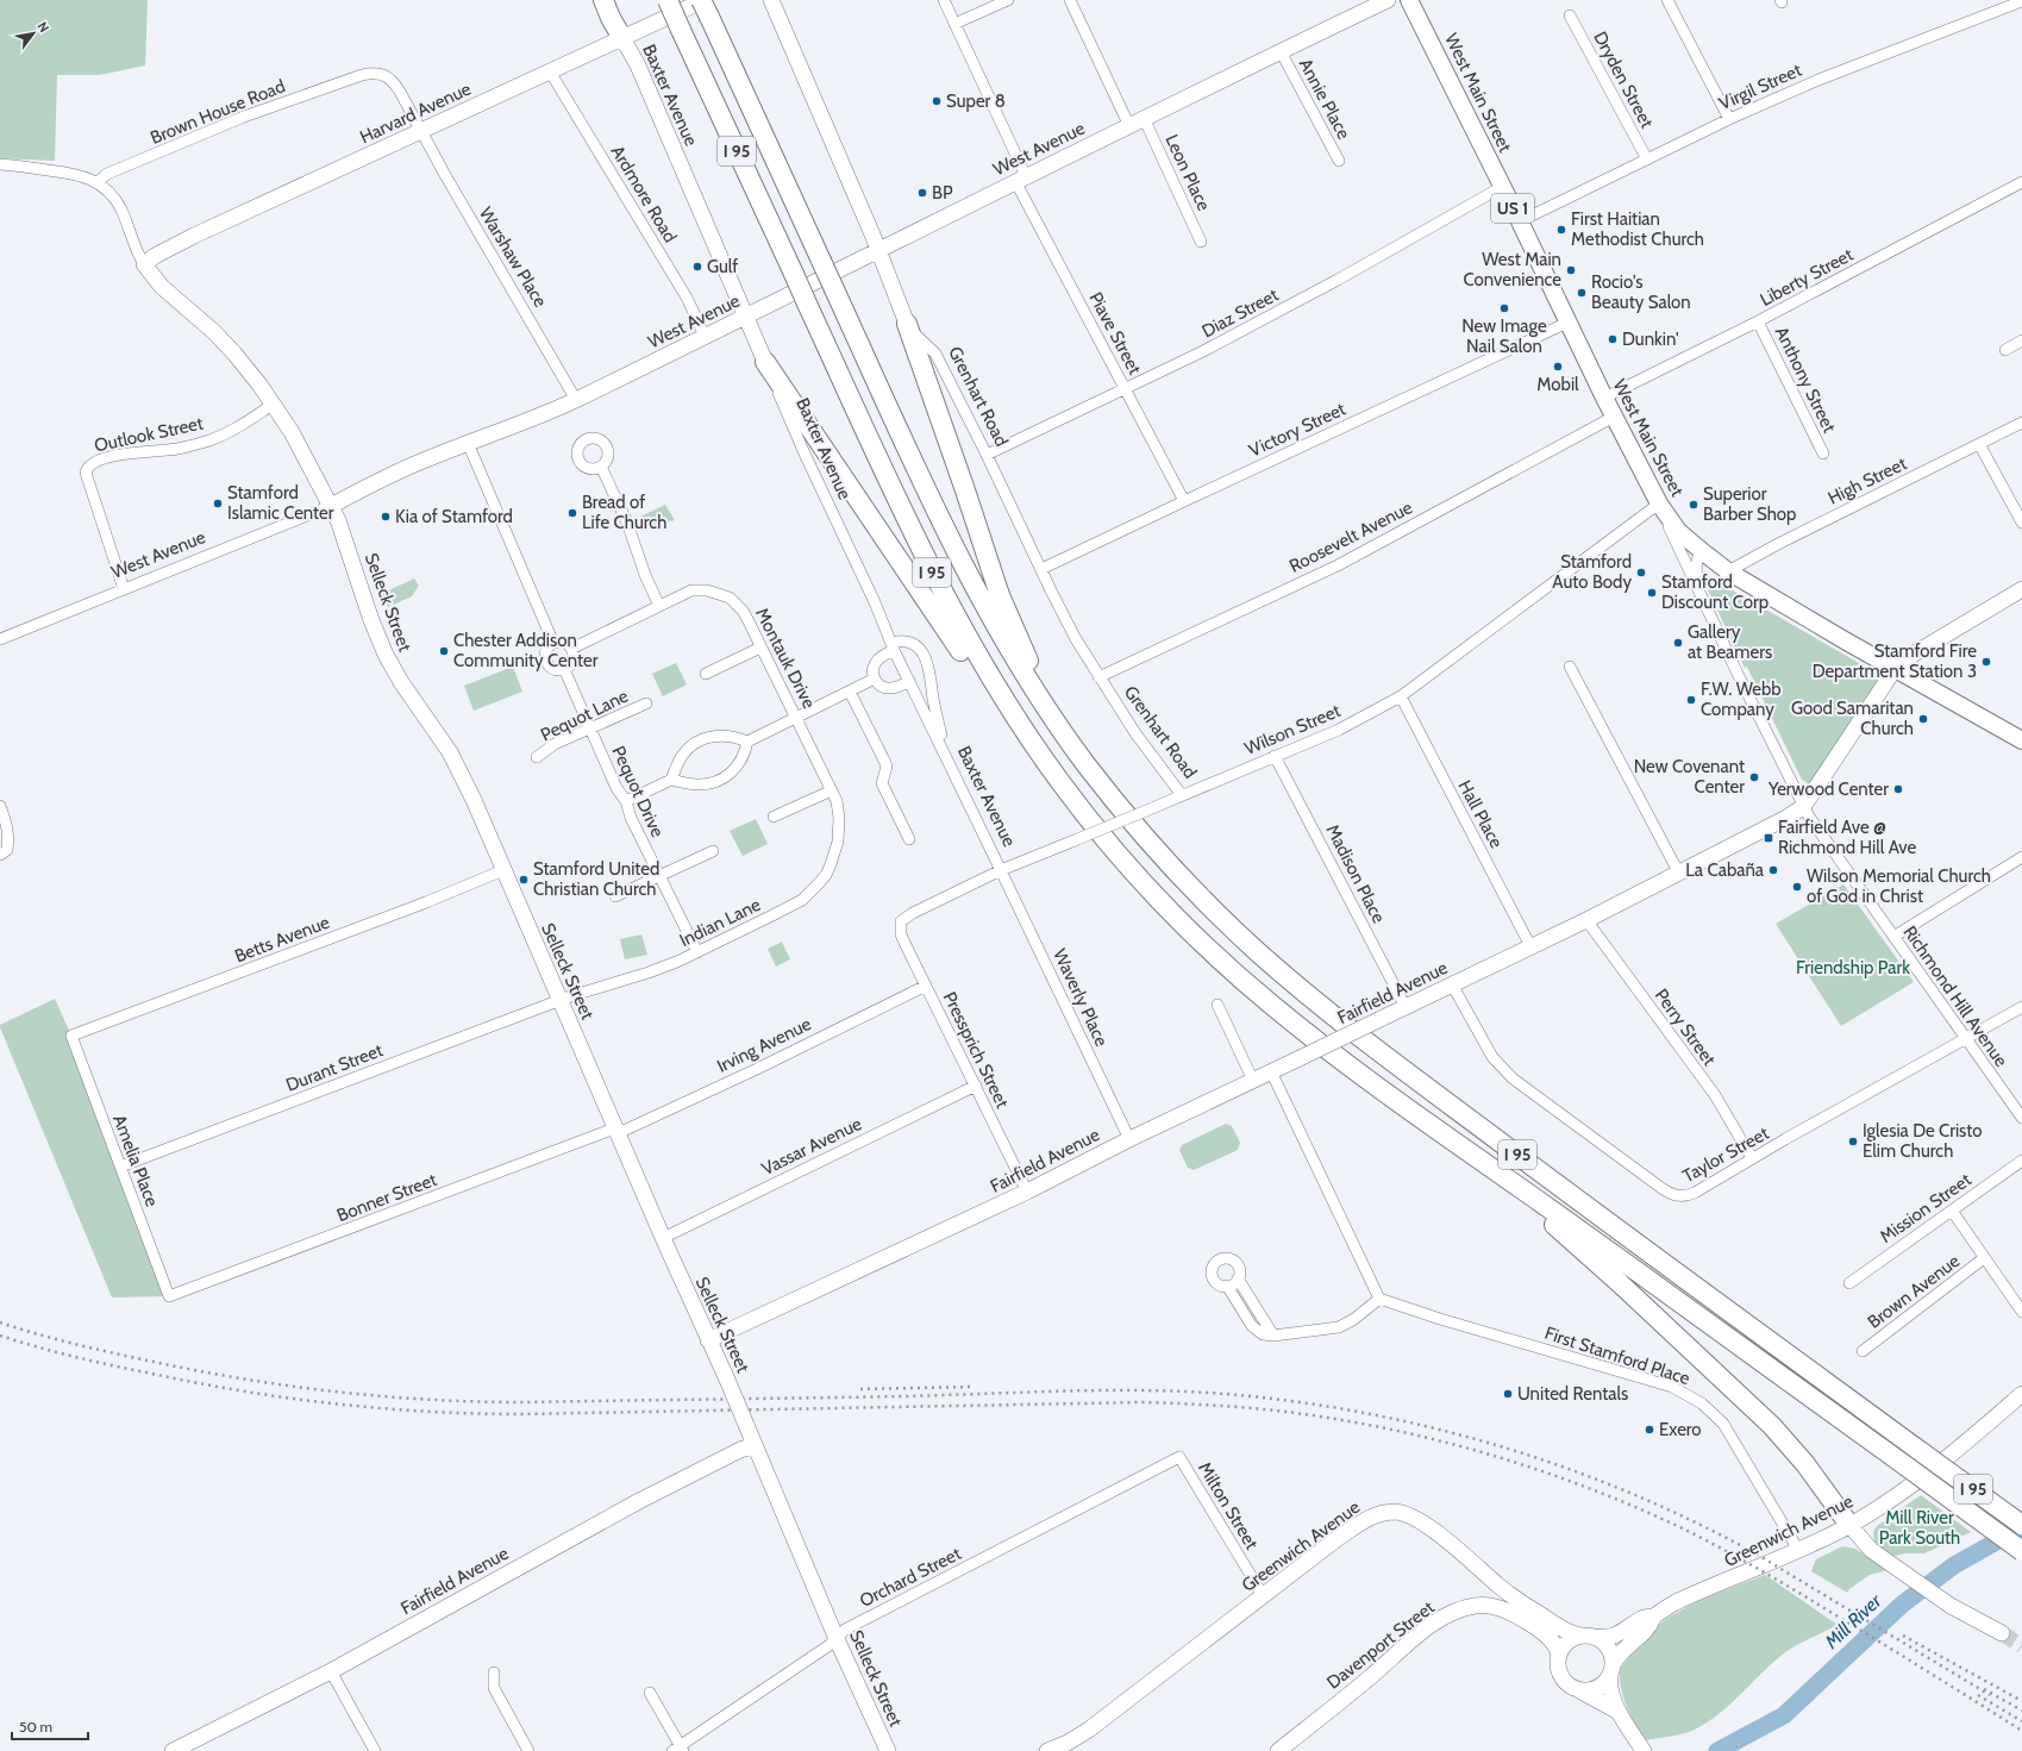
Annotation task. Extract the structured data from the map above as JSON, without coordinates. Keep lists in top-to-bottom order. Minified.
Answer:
{"streets":{"highway":["I 95"],"main road":["West Main Street","Baxter Avenue","Harvard Avenue","West Avenue","US 1","Grenhart Road","Selleck Street","Fairfield Avenue","Greenwich Avenue","Davenport Street"],"street":["Dryden Street","Virgil Street","Annie Place","Brown House Road","Leon Place","Ardmore Road","Warshaw Place","Liberty Street","Diaz Street","Piave Street","Anthony Street","Victory Street","Outlook Street","High Street","Roosevelt Avenue","Montauk Drive","Pequot Lane","Wilson Street","Pequot Drive","Hall Place","Madison Place","Indian Lane","Betts Avenue","Richmond Hill Avenue","Waverly Place","Perry Street","Irving Avenue","Pressprich Street","Durant Street","Vassar Avenue","Taylor Street","Amelia Place","Bonner Street","Mission Street","Brown Avenue","First Stamford Place","Milton Street","Orchard Street"]},"crossings":[["Dryden Street","Virgil Street"],["Virgil Street","West Main Street"],["West Main Street","Liberty Street"],["West Main Street","Diaz Street"],["West Main Street","Victory Street"],["West Main Street","High Street"],["West Main Street","Roosevelt Avenue"],["West Main Street","Wilson Street"],["West Main Street","Fairfield Avenue"],["West Main Street","Richmond Hill Avenue"],["Baxter Avenue","Harvard Avenue"],["Baxter Avenue","West Avenue"],["Baxter Avenue","Wilson Street"],["Baxter Avenue","Waverly Place"],["Annie Place","West Avenue"],["Brown House Road","Harvard Avenue"],["Brown House Road","Warshaw Place"],["Brown House Road","Selleck Street"],["Harvard Avenue","I 95"],["Harvard Avenue","Ardmore Road"],["Harvard Avenue","Warshaw Place"],["Harvard Avenue","Selleck Street"],["West Avenue","Leon Place"],["West Avenue","Ardmore Road"],["West Avenue","Warshaw Place"],["West Avenue","Piave Street"],["West Avenue","Grenhart Road"],["West Avenue","Outlook Street"],["West Avenue","Selleck Street"],["Liberty Street","Anthony Street"],["Diaz Street","Piave Street"],["Diaz Street","Grenhart Road"],["Piave Street","Victory Street"],["Grenhart Road","Victory Street"],["Grenhart Road","Roosevelt Avenue"],["Grenhart Road","Wilson Street"],["Outlook Street","Selleck Street"],["Selleck Street","Indian Lane"],["Selleck Street","Betts Avenue"],["Selleck Street","Fairfield Avenue"],["Selleck Street","Irving Avenue"],["Selleck Street","Durant Street"],["Selleck Street","Vassar Avenue"],["Selleck Street","Bonner Street"],["Selleck Street","Orchard Street"],["Montauk Drive","Pequot Drive"],["Montauk Drive","Indian Lane"],["Pequot Lane","Pequot Drive"],["Wilson Street","Hall Place"],["Wilson Street","Madison Place"],["Wilson Street","Richmond Hill Avenue"],["Wilson Street","Waverly Place"],["Wilson Street","Pressprich Street"],["Pequot Drive","Indian Lane"],["Hall Place","Fairfield Avenue"],["Madison Place","Fairfield Avenue"],["Indian Lane","Durant Street"],["Betts Avenue","Amelia Place"],["Fairfield Avenue","Richmond Hill Avenue"],["Fairfield Avenue","Waverly Place"],["Fairfield Avenue","Perry Street"],["Fairfield Avenue","Pressprich Street"],["Fairfield Avenue","Taylor Street"],["Richmond Hill Avenue","Taylor Street"],["Perry Street","Taylor Street"],["Irving Avenue","Pressprich Street"],["Irving Avenue","Bonner Street"],["Pressprich Street","Vassar Avenue"],["Durant Street","Amelia Place"],["Amelia Place","Bonner Street"],["First Stamford Place","Greenwich Avenue"],["Milton Street","Greenwich Avenue"],["Milton Street","Orchard Street"],["Greenwich Avenue","Davenport Street"]],"water":["Mill River"],"parks":["Friendship Park","Mill River Park South"],"places":{"other":["Super 8","BP","First Haitian Methodist Church","Gulf","West Main Convenience","Rocio's Beauty Salon","New Image Nail Salon","Dunkin'","Mobil","Stamford Islamic Center","Superior Barber Shop","Bread of Life Church","Kia of Stamford","Stamford Auto Body","Stamford Discount Corp","Gallery at Beamers","Chester Addison Community Center","Stamford Fire Department Station 3","F.W. Webb Company","Good Samaritan Church","New Covenant Center","Yerwood Center","La Cabaña","Stamford United Christian Church","Wilson Memorial Church of God in Christ","Iglesia De Cristo Elim Church","United Rentals","Exero"],"transit":["Fairfield Ave @ Richmond Hill Ave"]},"scale_bar":"50 m","north":"top right"}
